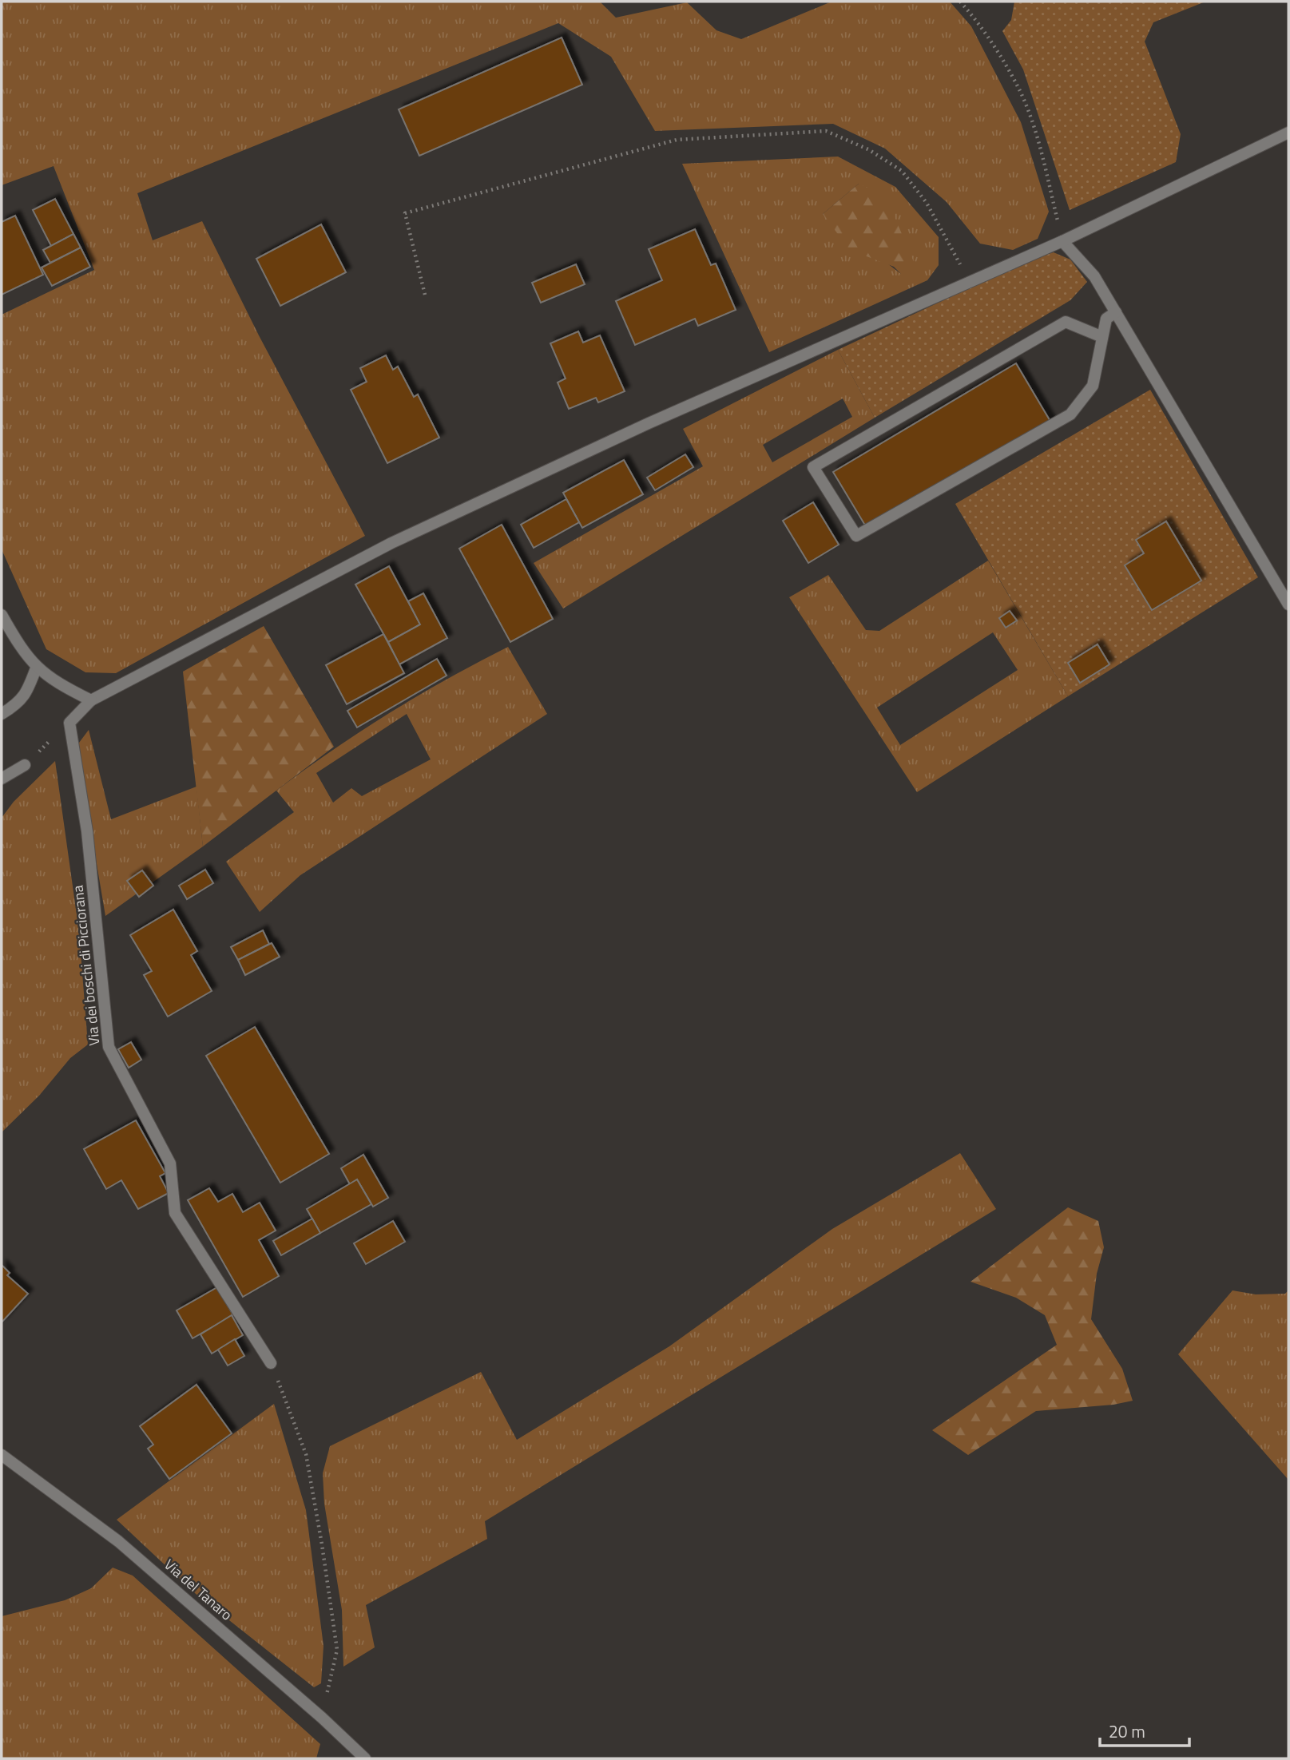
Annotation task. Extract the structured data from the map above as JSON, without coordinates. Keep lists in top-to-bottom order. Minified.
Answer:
{"streets":{"street":["Via dei boschi di Picciorana","Via del Tanaro"]},"scale_bar":"20 m"}
